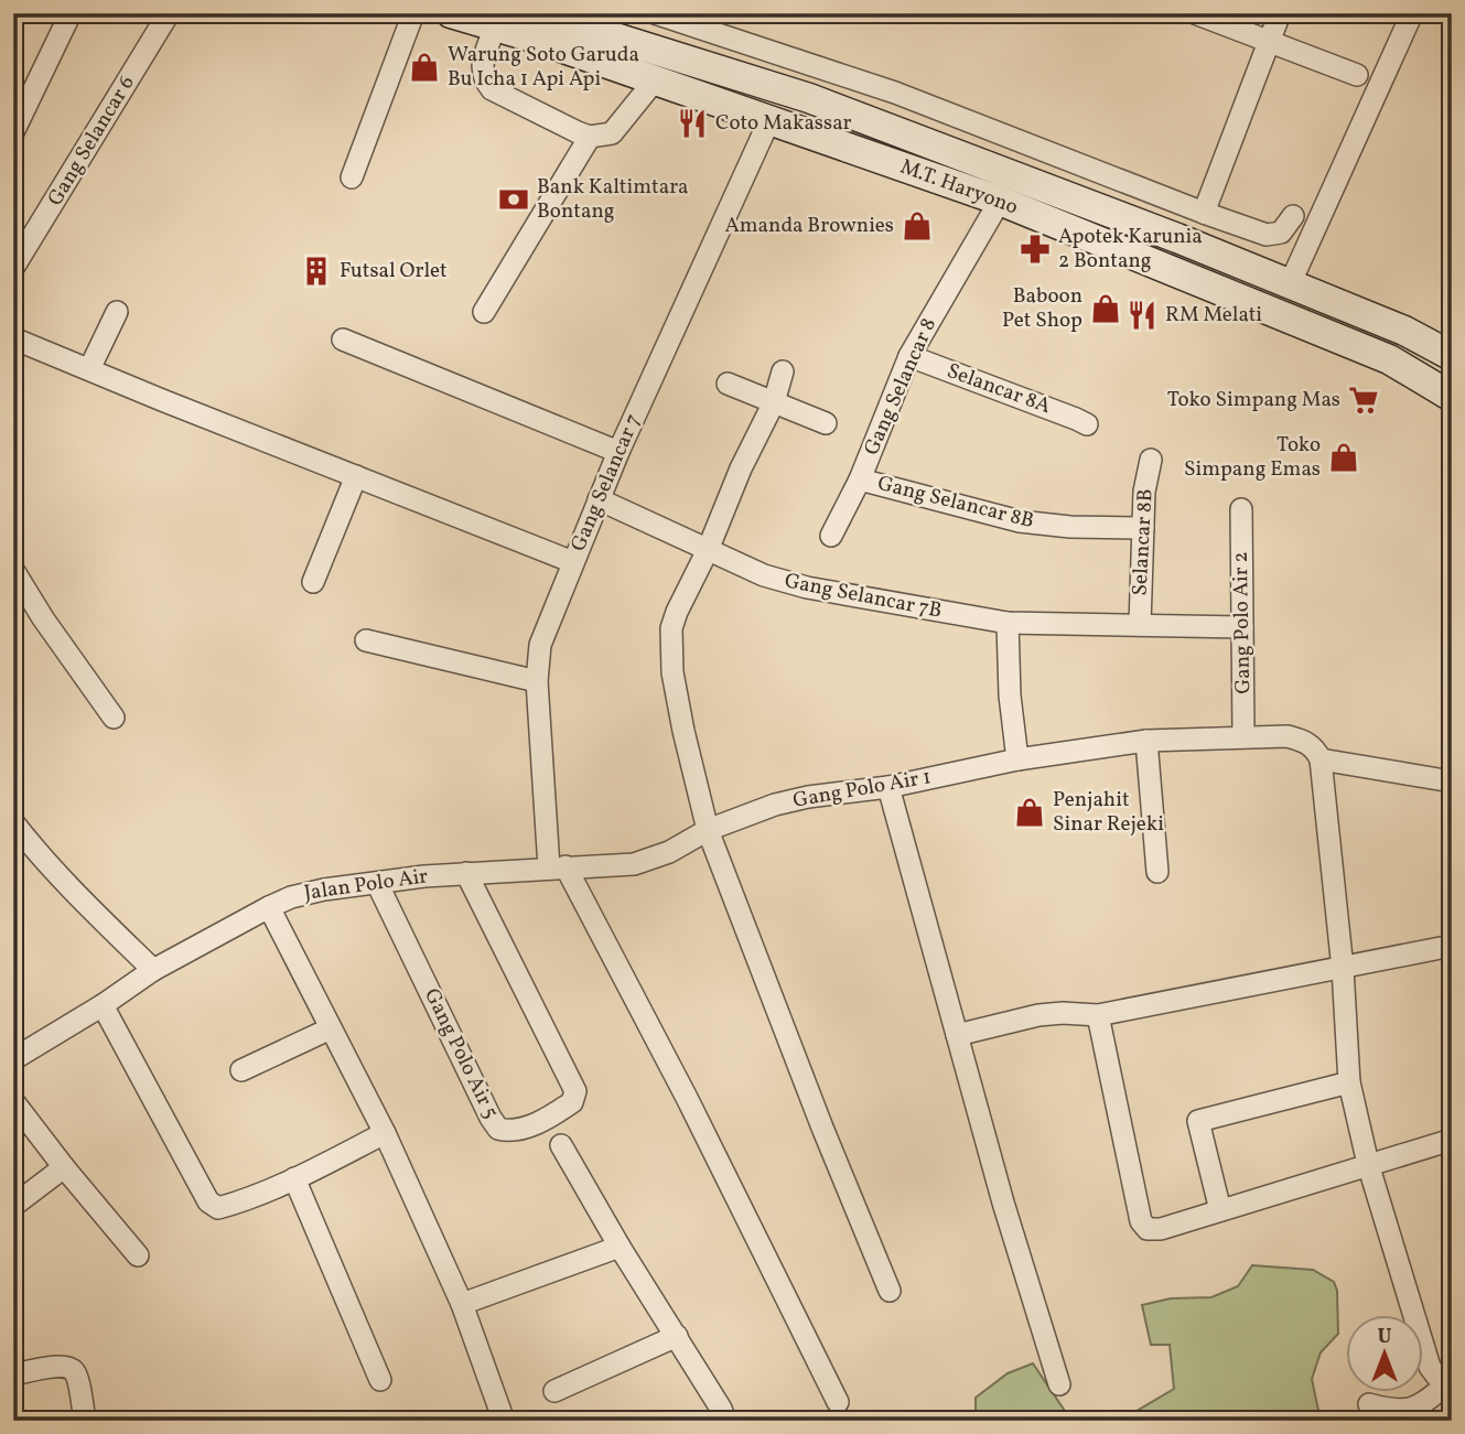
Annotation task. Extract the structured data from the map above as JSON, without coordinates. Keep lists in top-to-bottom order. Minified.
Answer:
{"streets":{"main road":["M.T. Haryono"],"street":["Gang Selancar 6","Gang Selancar 8","Selancar 8A","Gang Selancar 7","Gang Selancar 8B","Selancar 8B","Gang Selancar 7B","Gang Polo Air 2","Gang Polo Air 1","Jalan Polo Air","Gang Polo Air 5"]},"crossings":[["M.T. Haryono","Gang Selancar 8"],["M.T. Haryono","Gang Selancar 7"],["Gang Selancar 8","Selancar 8A"],["Gang Selancar 8","Gang Selancar 8B"],["Gang Selancar 7","Gang Selancar 7B"],["Gang Selancar 7","Jalan Polo Air"],["Gang Selancar 8B","Selancar 8B"],["Selancar 8B","Gang Selancar 7B"],["Gang Selancar 7B","Gang Polo Air 2"],["Gang Polo Air 2","Gang Polo Air 1"],["Gang Polo Air 1","Jalan Polo Air"],["Jalan Polo Air","Gang Polo Air 5"]],"places":{"shop":["Warung Soto Garuda Bu Icha 1 Api Api","Amanda Brownies","Baboon Pet Shop","Toko Simpang Emas","Penjahit Sinar Rejeki"],"restaurant":["Coto Makassar","RM Melati"],"bank":["Bank Kaltimtara Bontang"],"pharmacy":["Apotek Karunia 2 Bontang"],"building":["Futsal Orlet"],"supermarket":["Toko Simpang Mas"]},"north":"top"}
